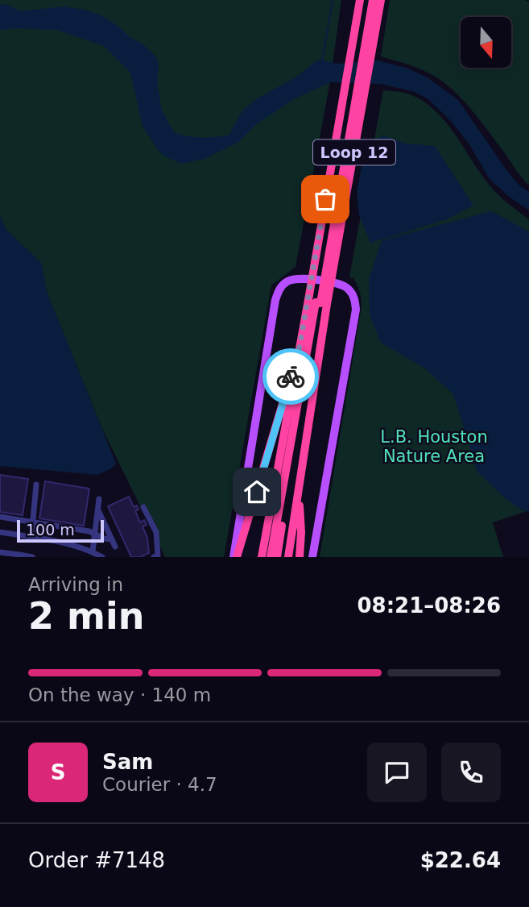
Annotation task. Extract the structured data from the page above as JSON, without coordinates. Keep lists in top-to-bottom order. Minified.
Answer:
{"streets":{"highway":["Loop 12"]},"parks":["L.B. Houston Nature Area"],"scale_bar":"100 m","north":"bottom","page":{"scale":"100 m","heading":["2 min","Arriving in","08:21–08:26"],"panel":["Sam","Courier · 4.7","Order #7148","$22.64"],"bar":"On the way · 140 m","round":"S"}}
